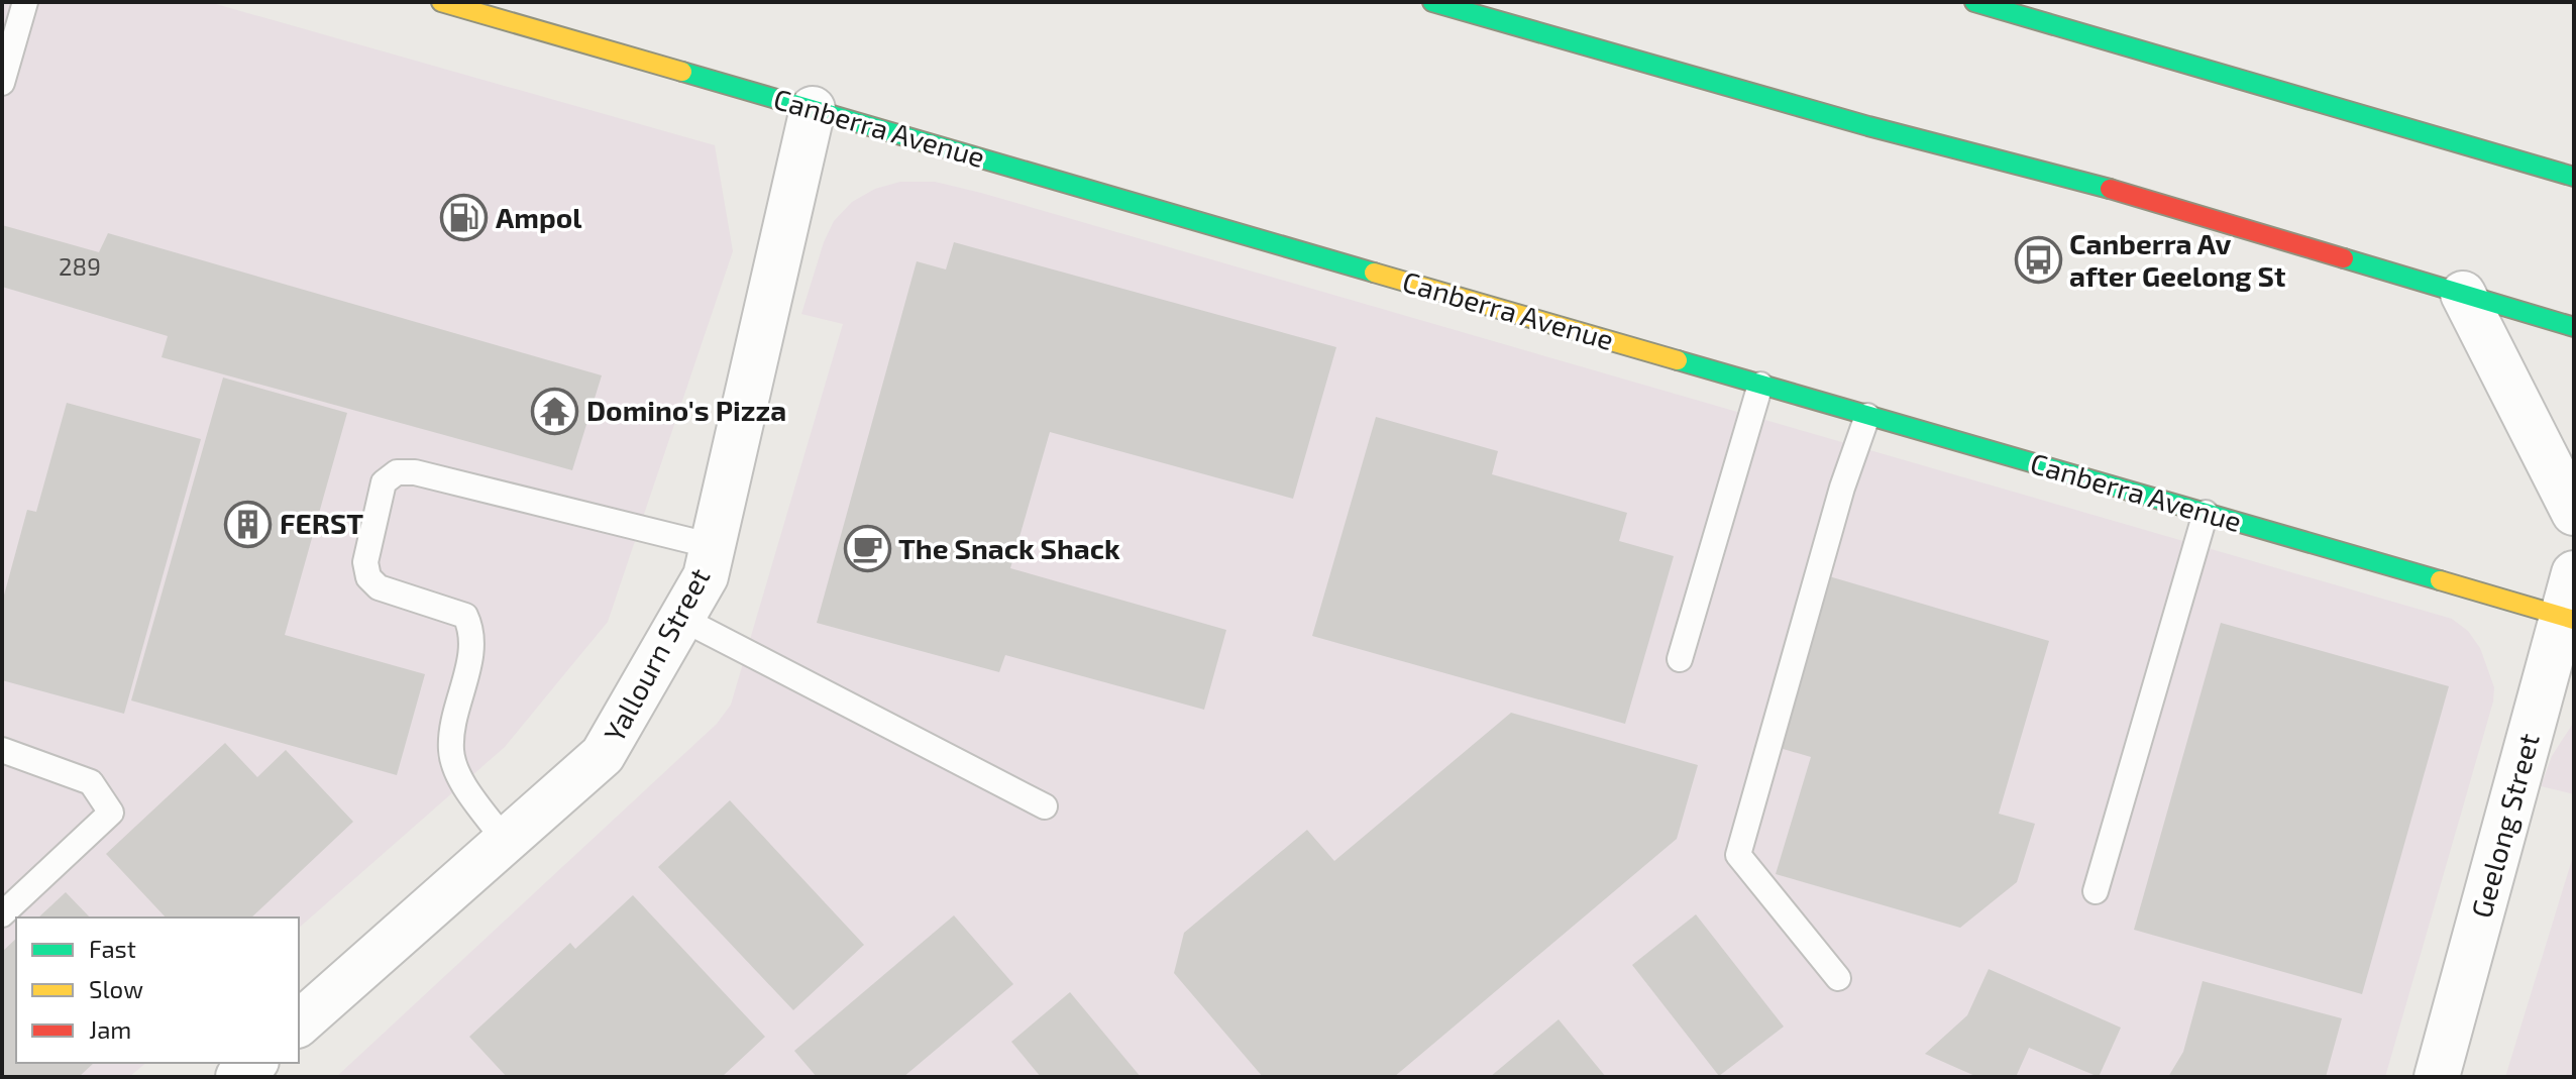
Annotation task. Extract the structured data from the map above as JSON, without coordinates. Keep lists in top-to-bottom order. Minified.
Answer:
{"streets":{"main road":["Canberra Avenue"],"street":["Yallourn Street","Geelong Street"]},"crossings":[["Canberra Avenue","Yallourn Street"],["Canberra Avenue","Geelong Street"]],"places":{"fuel station":["Ampol"],"bus stop":["Canberra Av after Geelong St"],"temple":["Domino's Pizza"],"building":["FERST"],"cafe":["The Snack Shack"]},"house_numbers":["289"],"legend":["Fast","Slow","Jam"]}
